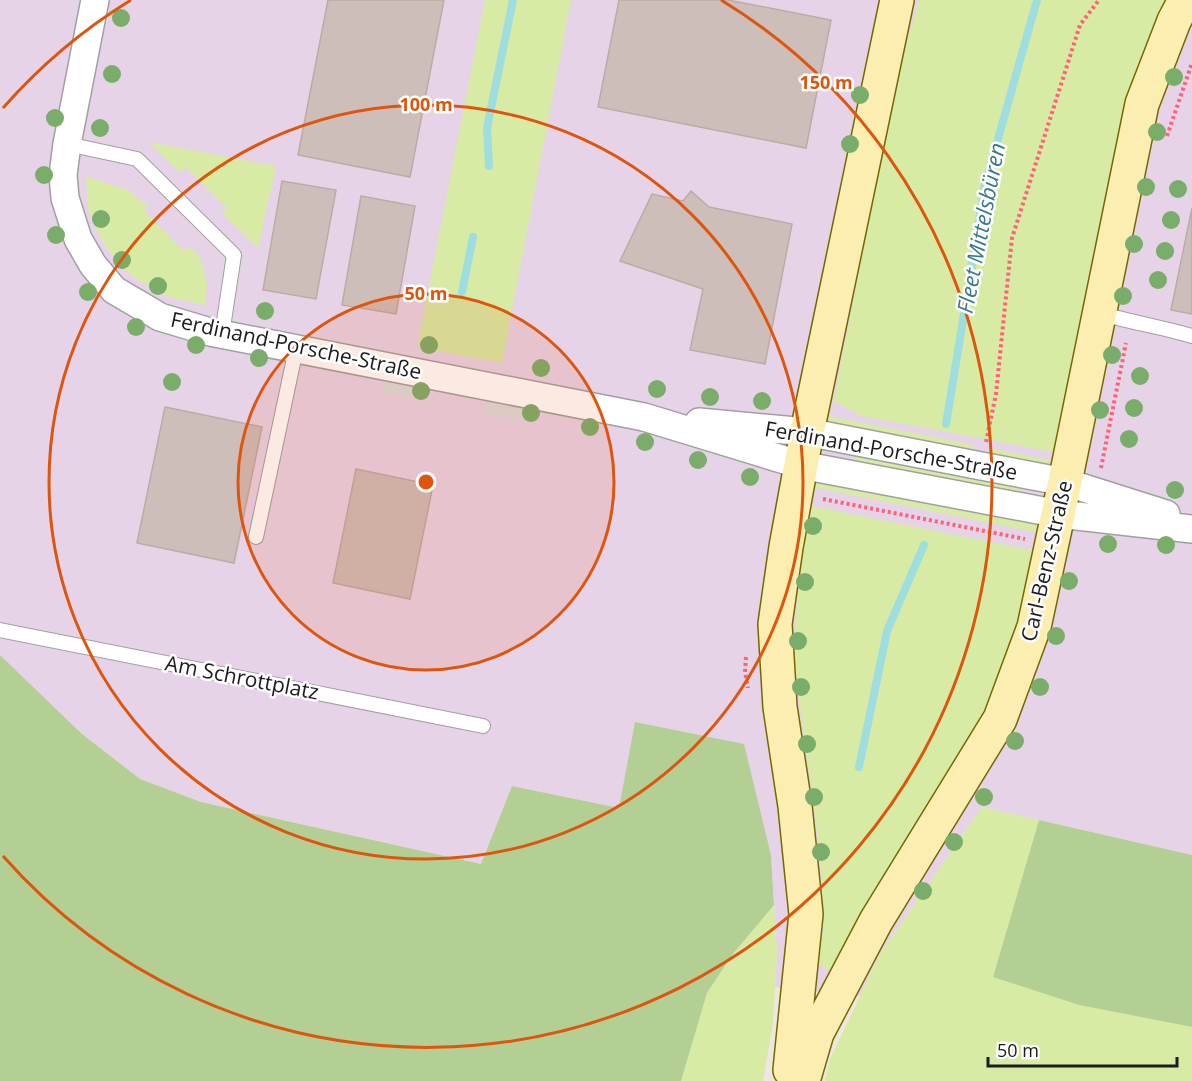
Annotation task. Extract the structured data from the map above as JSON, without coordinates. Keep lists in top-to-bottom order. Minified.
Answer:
{"streets":{"street":["Ferdinand-Porsche-Straße","Carl-Benz-Straße"],"lane":["Am Schrottplatz"]},"crossings":[["Ferdinand-Porsche-Straße","Carl-Benz-Straße"]],"water":["Fleet Mittelsbüren"],"scale_bar":"50 m","rings":["150 m","100 m","50 m"]}
